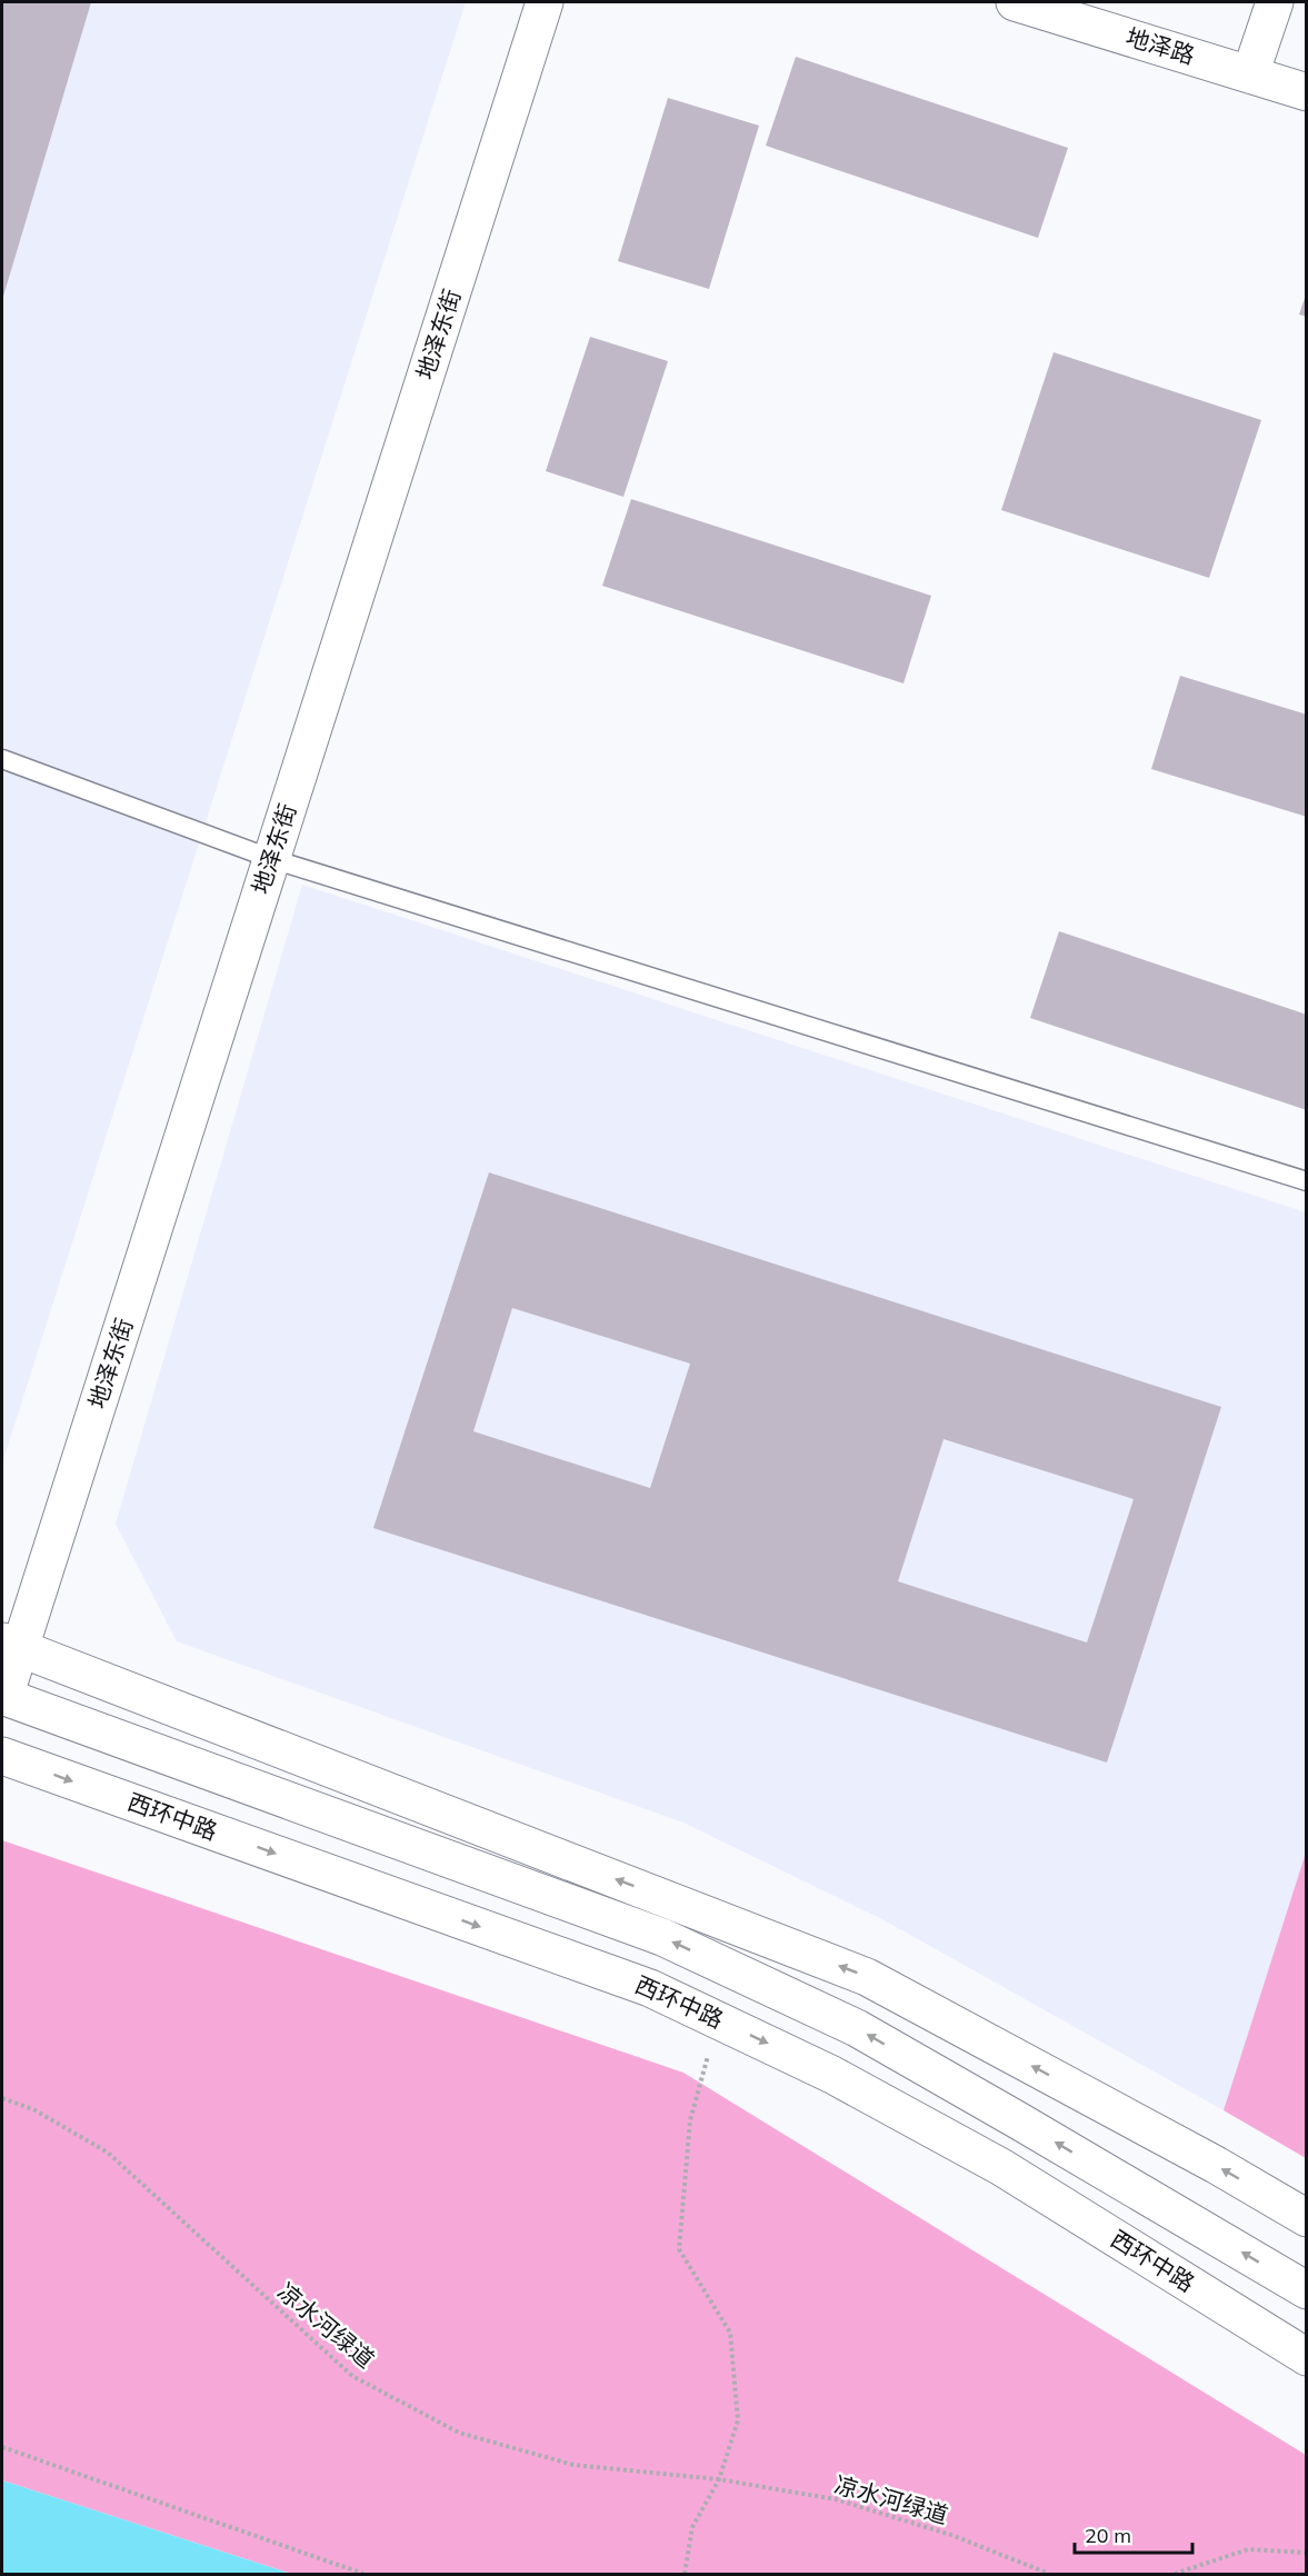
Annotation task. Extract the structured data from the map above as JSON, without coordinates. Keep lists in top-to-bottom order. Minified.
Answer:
{"streets":{"street":["地泽路","地泽东街","西环中路"],"path":["凉水河绿道"]},"scale_bar":"20 m"}
